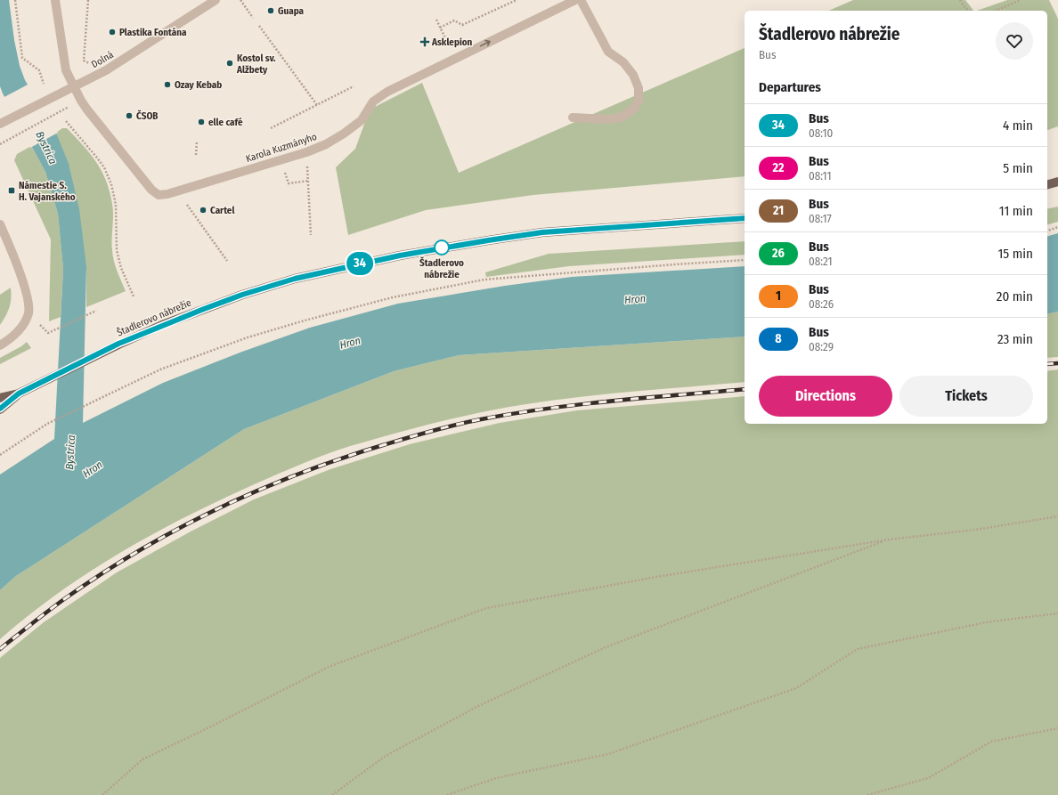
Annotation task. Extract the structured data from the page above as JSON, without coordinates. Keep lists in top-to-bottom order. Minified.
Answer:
{"streets":{"main road":["Štadlerovo nábrežie"],"street":["Dolná","Karola Kuzmányho"]},"crossings":[["Dolná","Karola Kuzmányho"]],"one_way":["Karola Kuzmányho"],"water":["Bystrica","Hron"],"places":{"other":["Guapa","Plastika Fontána","Kostol sv. Alžbety","Ozay Kebab","ČSOB","elle café","Cartel","Štadlerovo nábrežie"],"health":["Asklepion"],"transit":["Námestie S. H. Vajanského"]},"lines":["bus line 34"],"page":{"on_map":"34","heading":[["Štadlerovo nábrežie","Bus"],"Departures"],"list":[{"mark":"34","name":"Bus","note":"08:10","value":"4 min"},{"mark":"22","name":"Bus","note":"08:11","value":"5 min"},{"mark":"21","name":"Bus","note":"08:17","value":"11 min"},{"mark":"26","name":"Bus","note":"08:21","value":"15 min"},{"mark":"1","name":"Bus","note":"08:26","value":"20 min"},{"mark":"8","name":"Bus","note":"08:29","value":"23 min"}],"buttons":["Directions","Tickets"]}}
